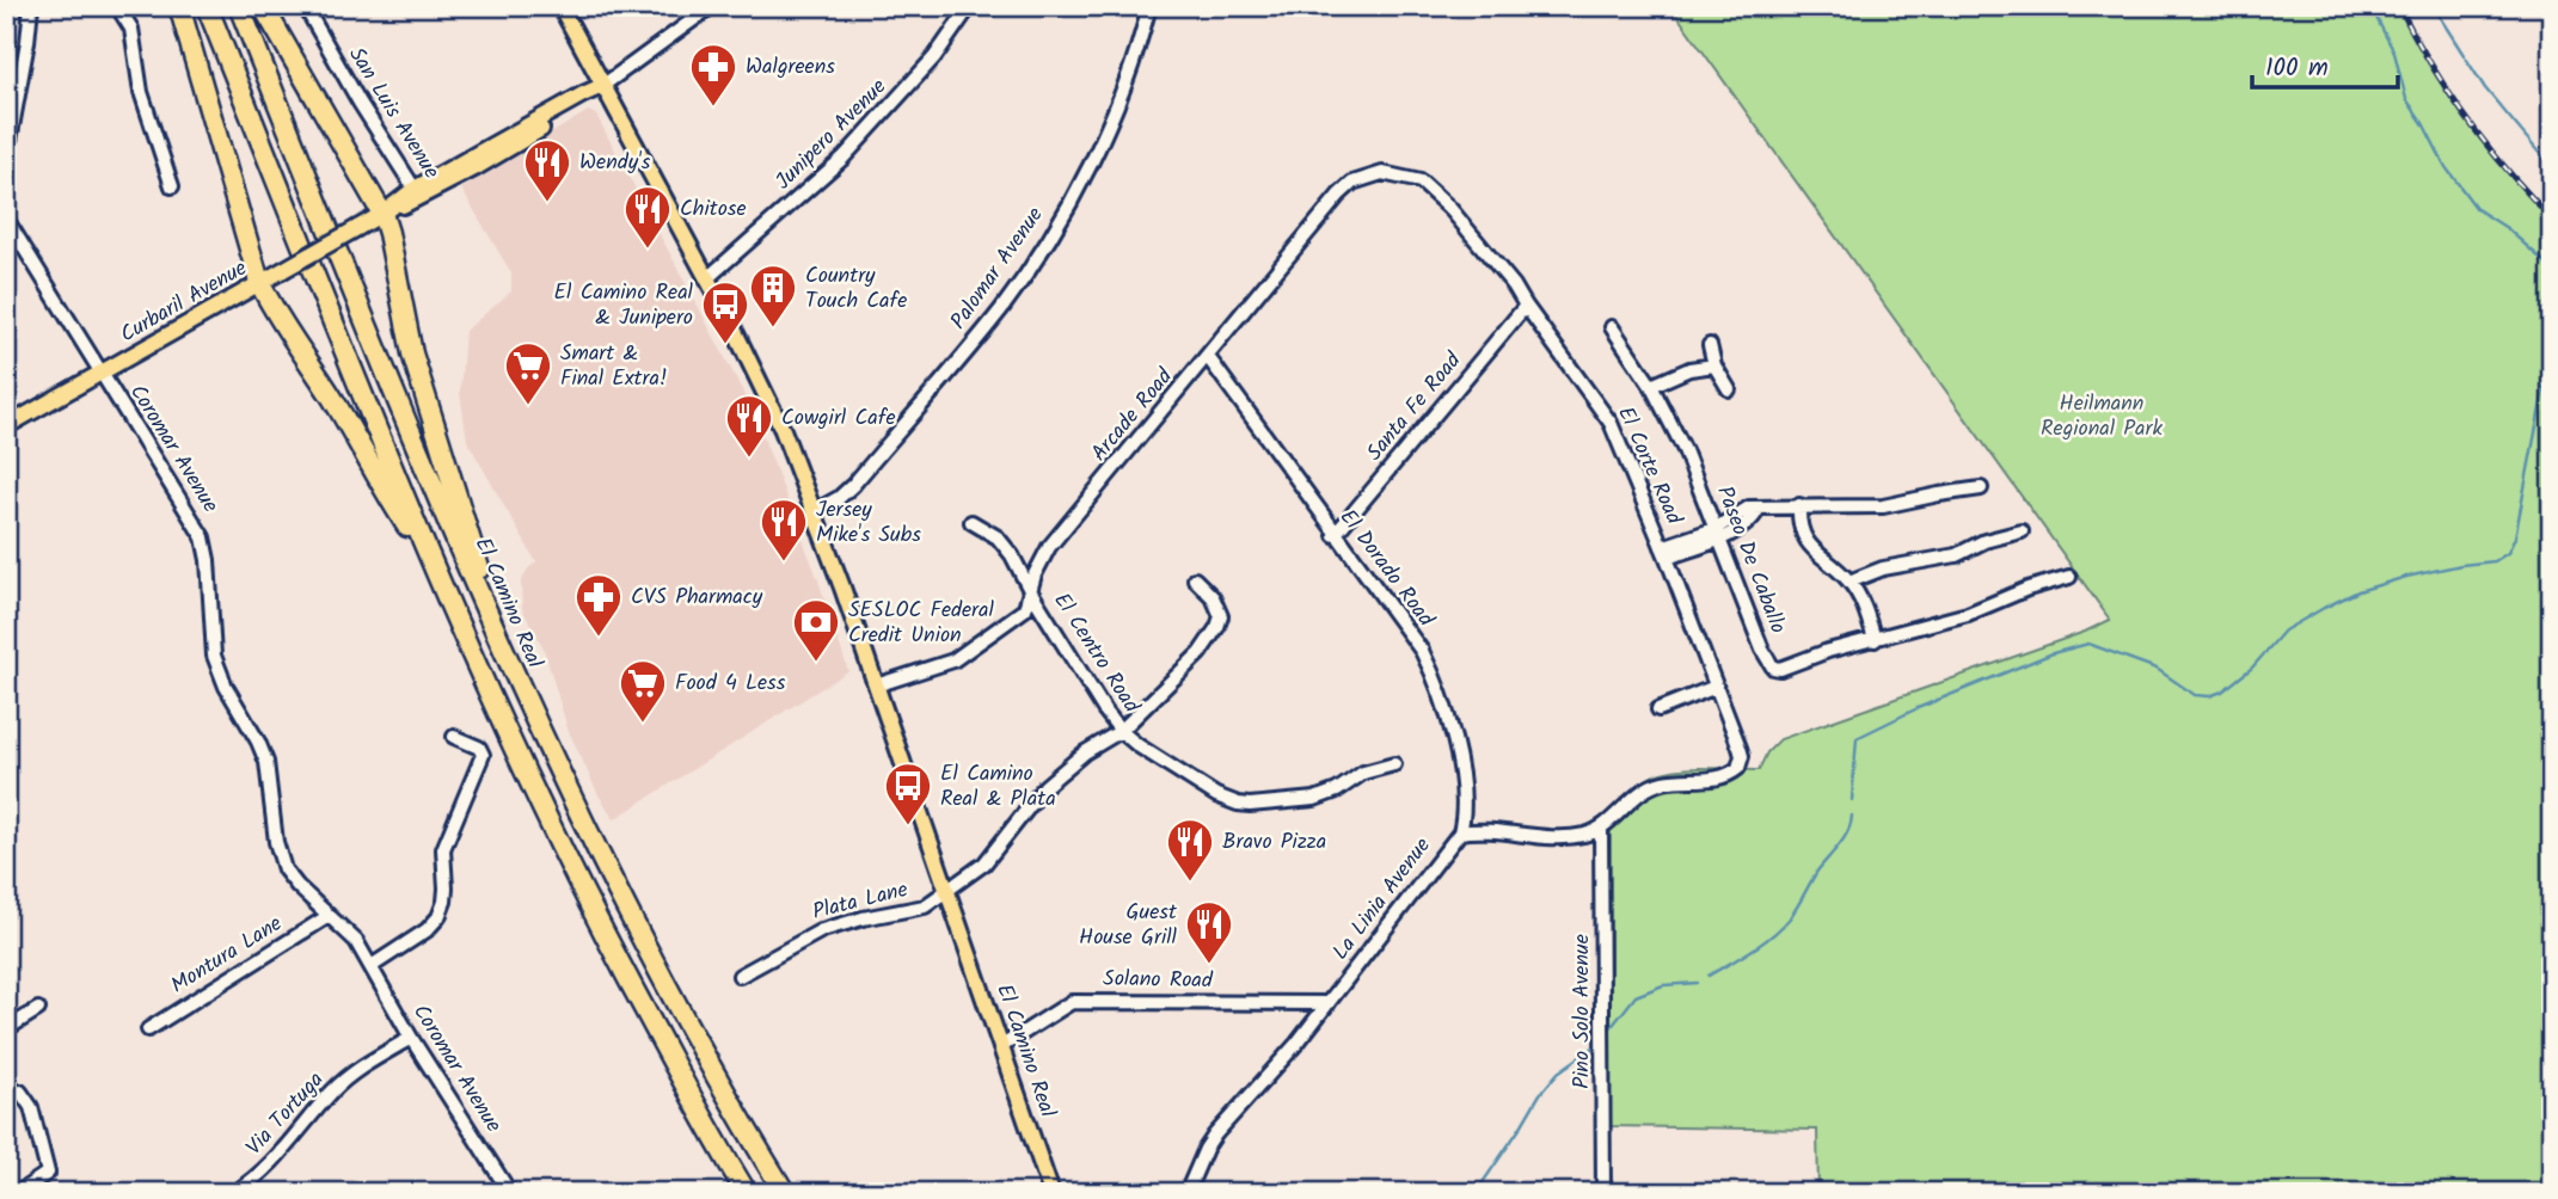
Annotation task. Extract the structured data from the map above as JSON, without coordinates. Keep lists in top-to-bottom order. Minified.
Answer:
{"streets":{"highway":["El Camino Real"],"main road":["Curbaril Avenue"],"street":["San Luis Avenue","Junipero Avenue","Palomar Avenue","Santa Fe Road","Arcade Road","Coromar Avenue","El Corte Road","Paseo De Caballo","El Dorado Road","El Centro Road","La Linia Avenue","Plata Lane","Montura Lane","Solano Road","Pino Solo Avenue","Via Tortuga"]},"crossings":[["San Luis Avenue","Curbaril Avenue"],["Junipero Avenue","El Camino Real"],["Palomar Avenue","El Camino Real"],["Curbaril Avenue","Coromar Avenue"],["Curbaril Avenue","El Camino Real"],["Santa Fe Road","El Corte Road"],["Santa Fe Road","El Dorado Road"],["Arcade Road","El Corte Road"],["Arcade Road","El Dorado Road"],["Arcade Road","El Camino Real"],["Arcade Road","El Centro Road"],["Coromar Avenue","Montura Lane"],["Coromar Avenue","Via Tortuga"],["El Corte Road","La Linia Avenue"],["El Corte Road","Pino Solo Avenue"],["El Dorado Road","La Linia Avenue"],["El Camino Real","Plata Lane"],["El Camino Real","Solano Road"],["El Centro Road","Plata Lane"],["La Linia Avenue","Solano Road"],["La Linia Avenue","Pino Solo Avenue"]],"parks":["Heilmann Regional Park"],"places":{"pharmacy":["Walgreens","CVS Pharmacy"],"restaurant":["Wendy's","Chitose","Cowgirl Cafe","Jersey Mike's Subs","Bravo Pizza","Guest House Grill"],"building":["Country Touch Cafe"],"bus stop":["El Camino Real & Junipero","El Camino Real & Plata"],"supermarket":["Smart & Final Extra!","Food 4 Less"],"bank":["SESLOC Federal Credit Union"]},"scale_bar":"100 m"}
